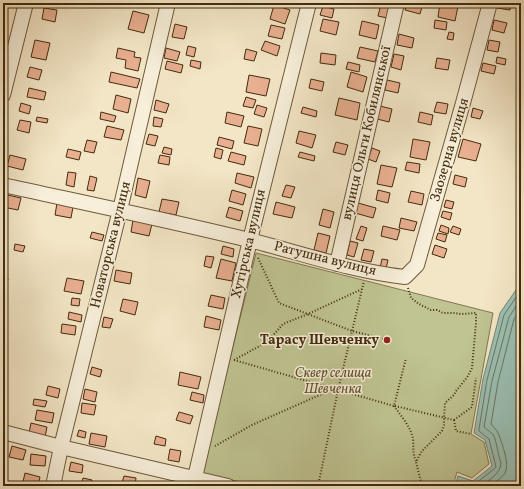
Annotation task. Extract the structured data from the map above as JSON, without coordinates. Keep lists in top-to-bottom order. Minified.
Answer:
{"streets":{"street":["вулиця Ольги Кобилянської","Заозерна вулиця","Хутірська вулиця","Новаторська вулиця","Ратушна вулиця"]},"crossings":[["вулиця Ольги Кобилянської","Ратушна вулиця"],["Заозерна вулиця","Ратушна вулиця"],["Хутірська вулиця","Ратушна вулиця"],["Новаторська вулиця","Ратушна вулиця"]],"parks":["Сквер селища Шевченка"],"places":["Тарасу Шевченку"]}
